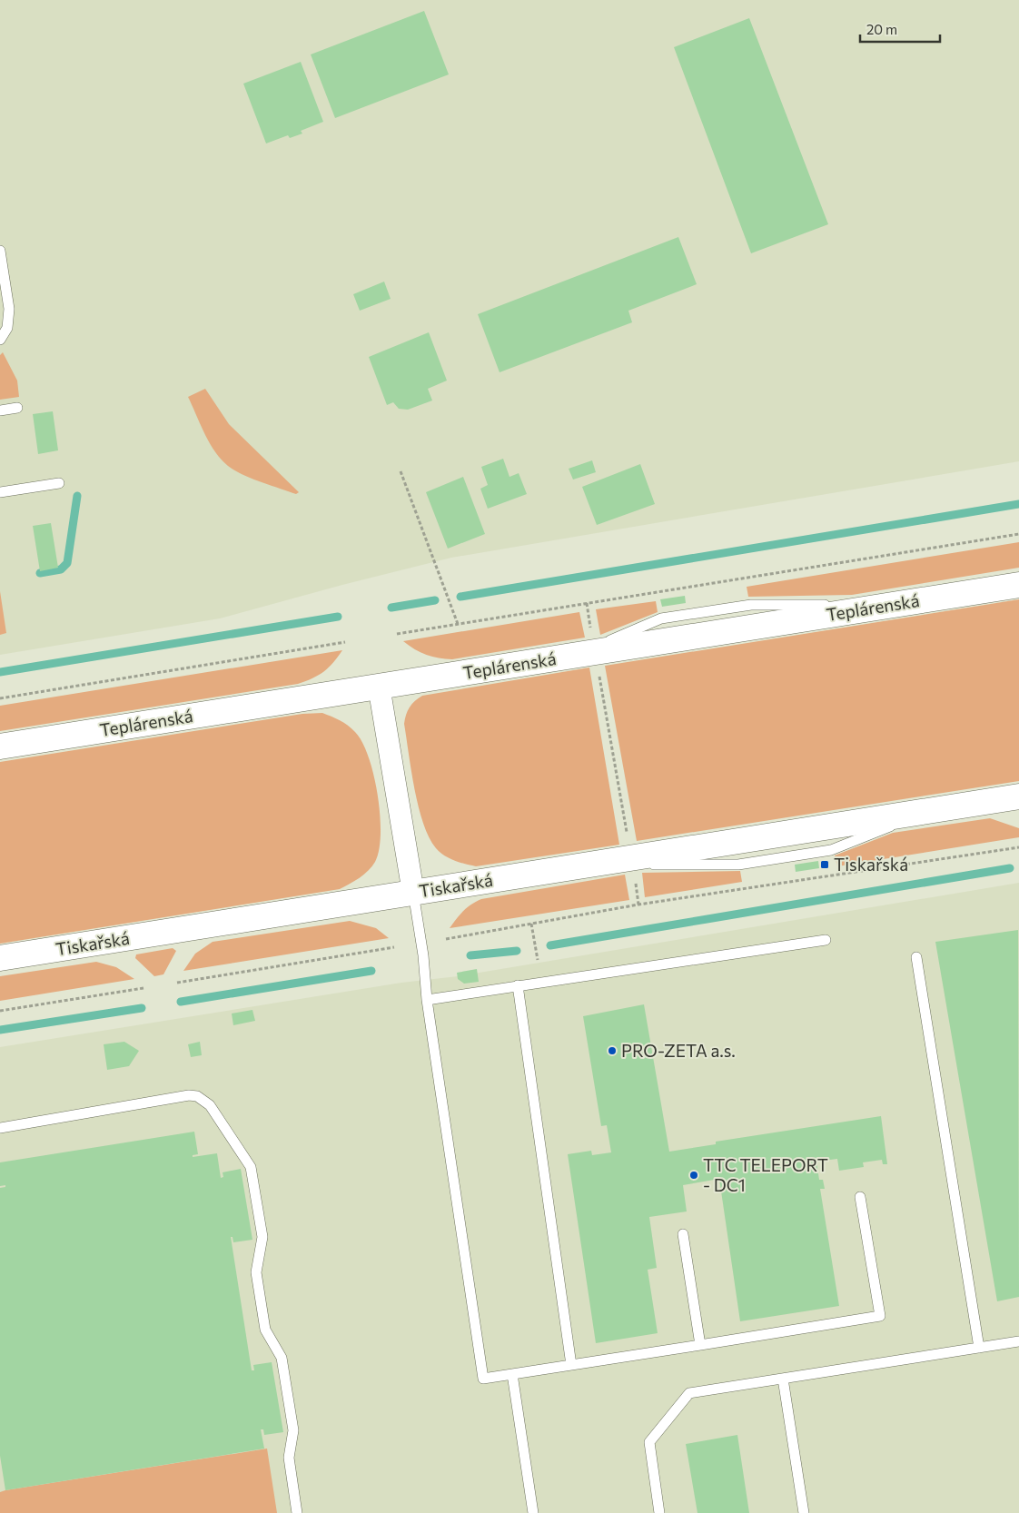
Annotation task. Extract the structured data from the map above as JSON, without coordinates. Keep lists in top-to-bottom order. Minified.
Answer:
{"streets":{"street":["Teplárenská","Tiskařská"]},"places":{"transit":["Tiskařská"],"other":["PRO-ZETA a.s.","TTC TELEPORT - DC1"]},"scale_bar":"20 m"}
